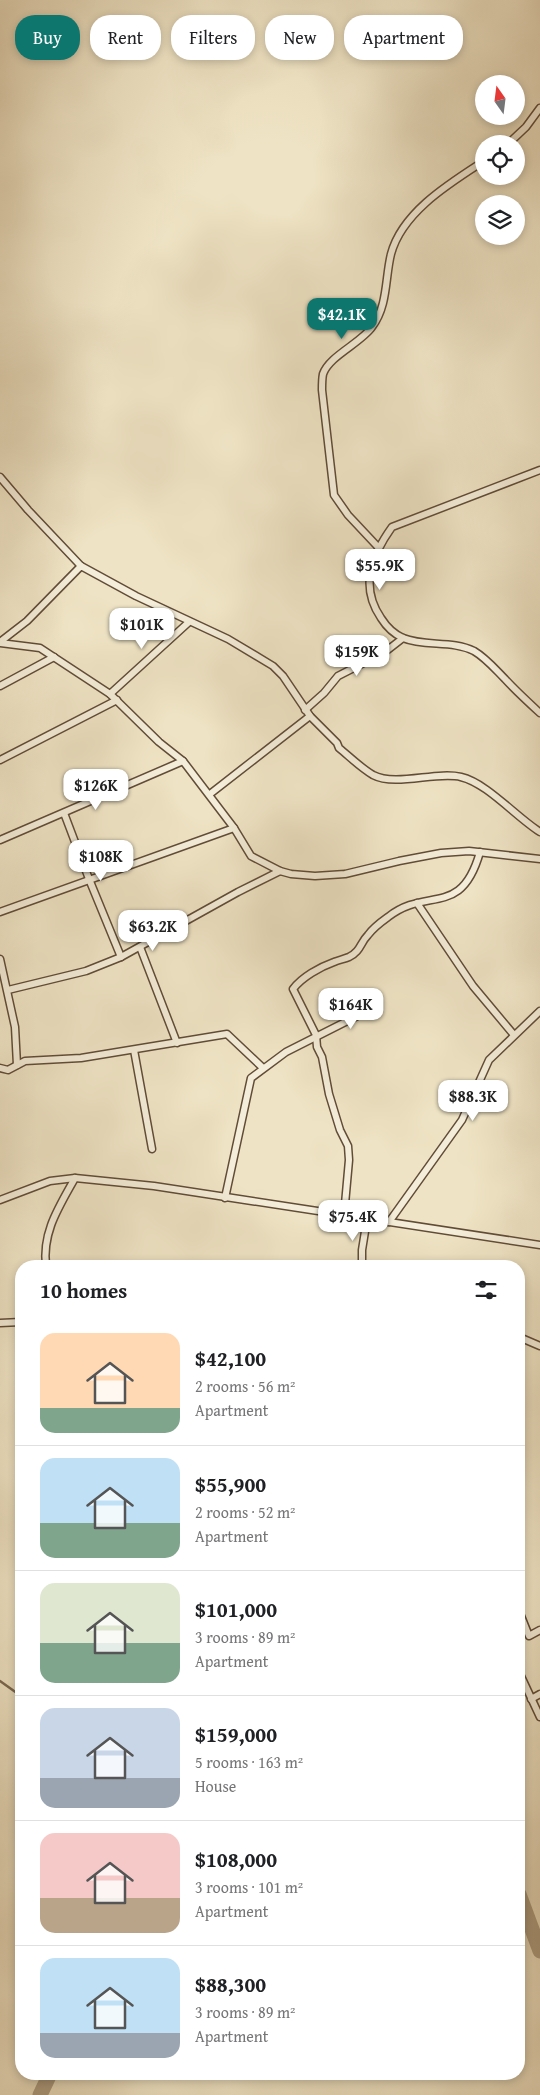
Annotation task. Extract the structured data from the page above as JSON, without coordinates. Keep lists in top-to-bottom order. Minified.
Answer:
{"north":"top","page":{"chip":["Buy","Rent","Filters","New","Apartment"],"price":["$42.1K","$55.9K","$101K","$159K","$126K","$108K","$63.2K","$164K","$88.3K","$75.4K"],"heading":"10 homes","list":[{"name":"$42,100","note":"2 rooms · 56 m² · Apartment"},{"name":"$55,900","note":"2 rooms · 52 m² · Apartment"},{"name":"$101,000","note":"3 rooms · 89 m² · Apartment"},{"name":"$159,000","note":"5 rooms · 163 m² · House"},{"name":"$108,000","note":"3 rooms · 101 m² · Apartment"},{"name":"$88,300","note":"3 rooms · 89 m² · Apartment"}]}}
